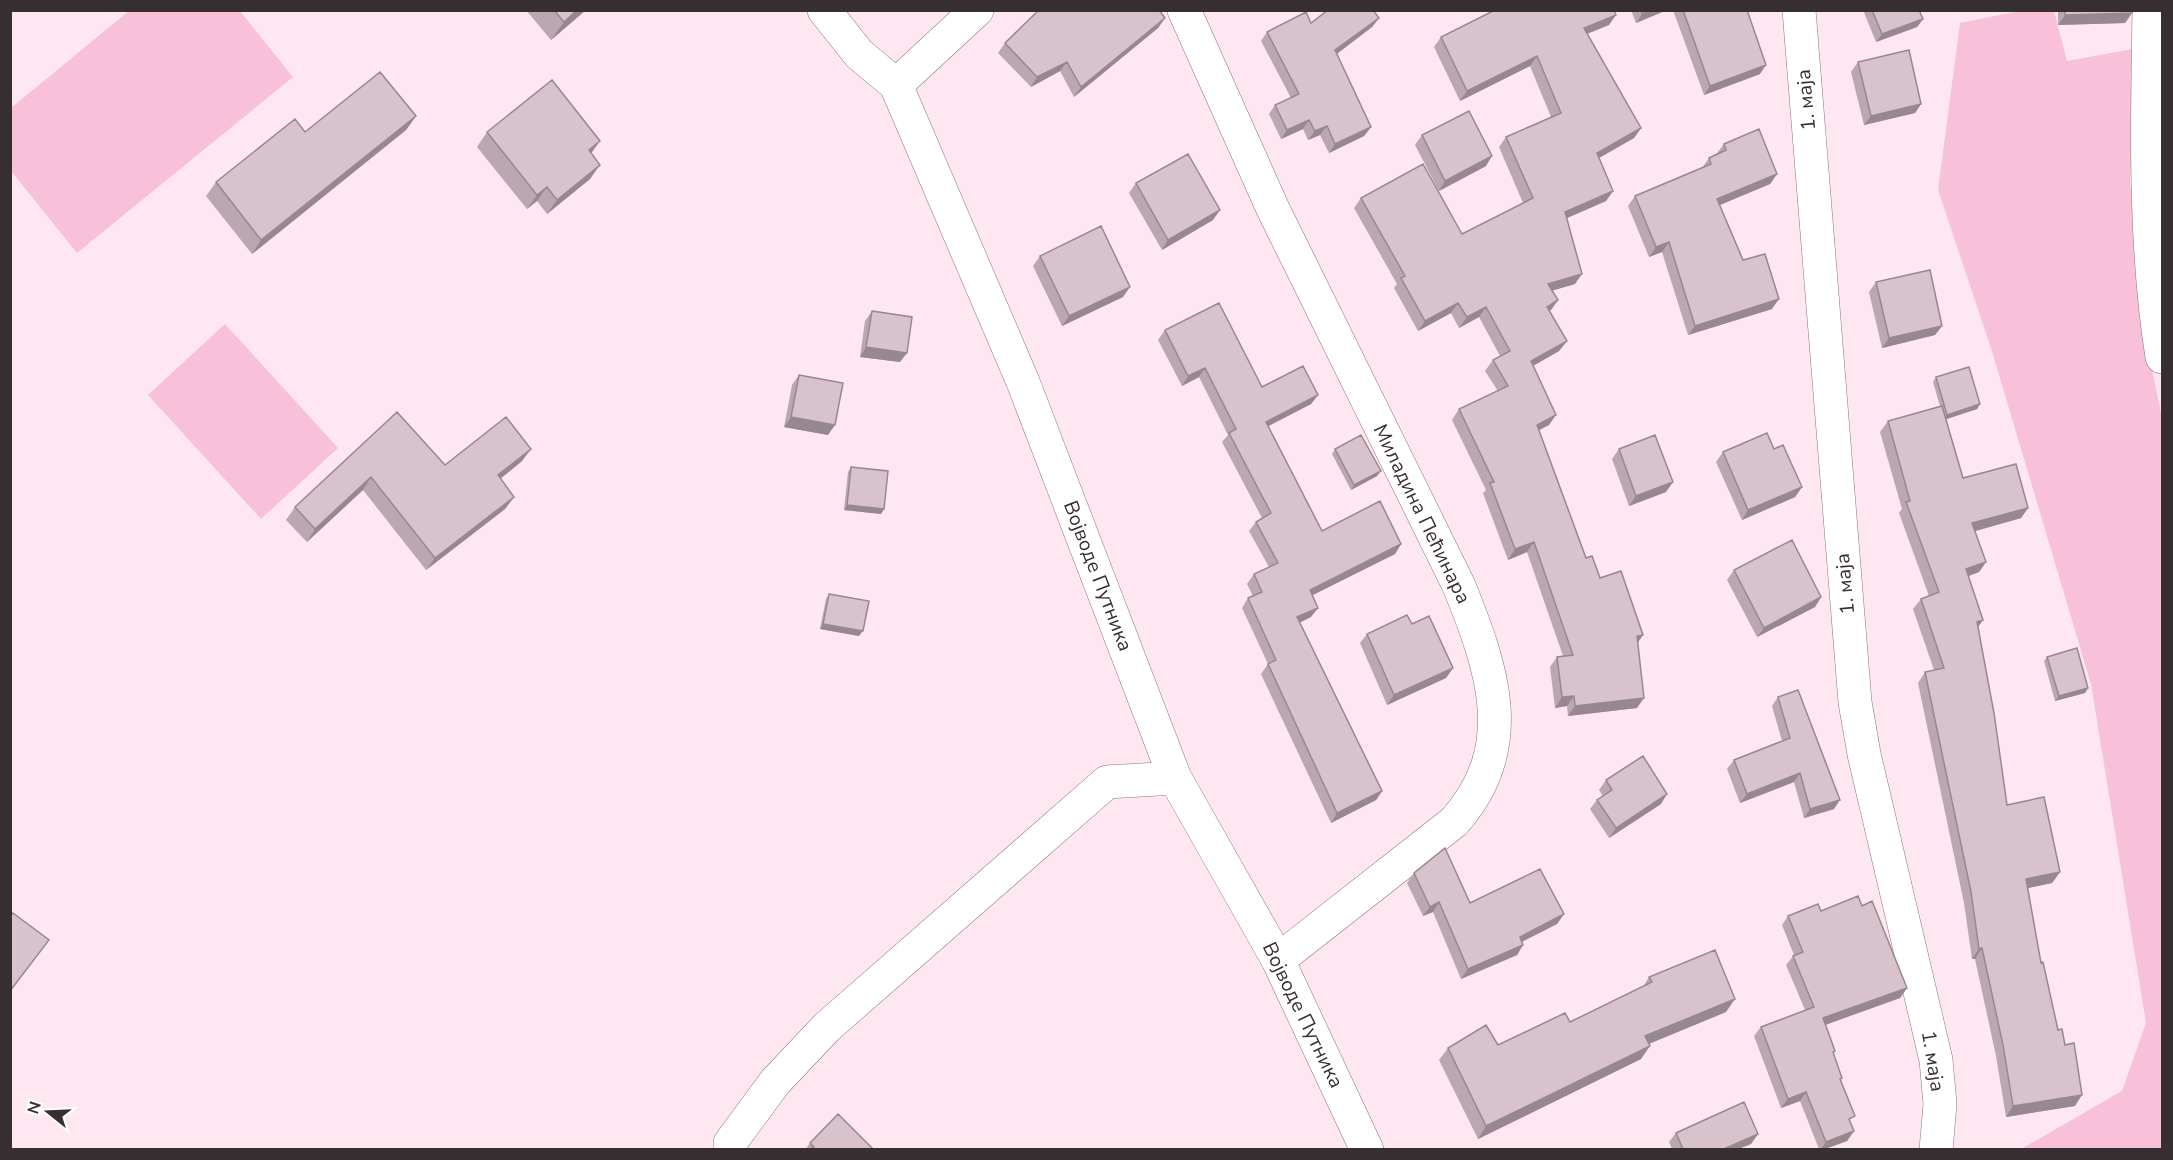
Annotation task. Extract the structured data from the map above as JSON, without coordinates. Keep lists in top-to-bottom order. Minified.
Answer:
{"streets":{"street":["1. маја","Миладина Пећинара","Војводе Путника"]},"crossings":[["Миладина Пећинара","Војводе Путника"]],"north":"left"}
